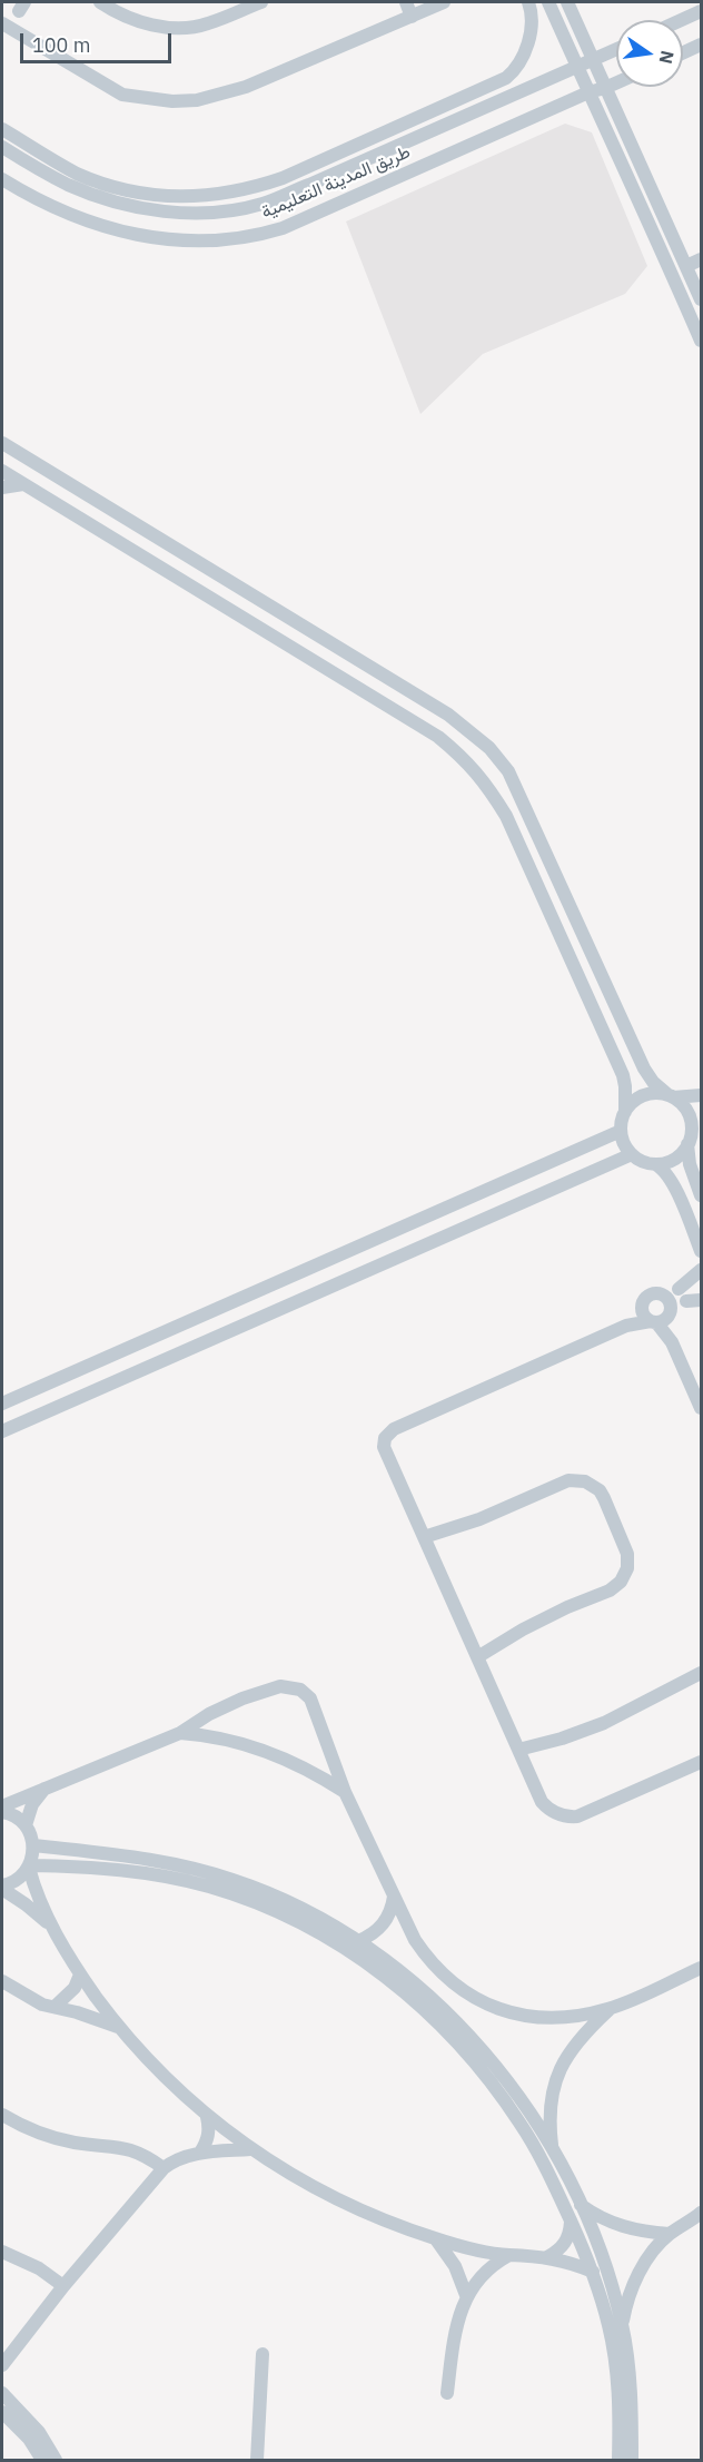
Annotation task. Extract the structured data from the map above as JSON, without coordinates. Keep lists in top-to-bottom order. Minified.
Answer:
{"streets":{"street":["طريق المدينة التعليمية"]},"scale_bar":"100 m","north":"right"}
